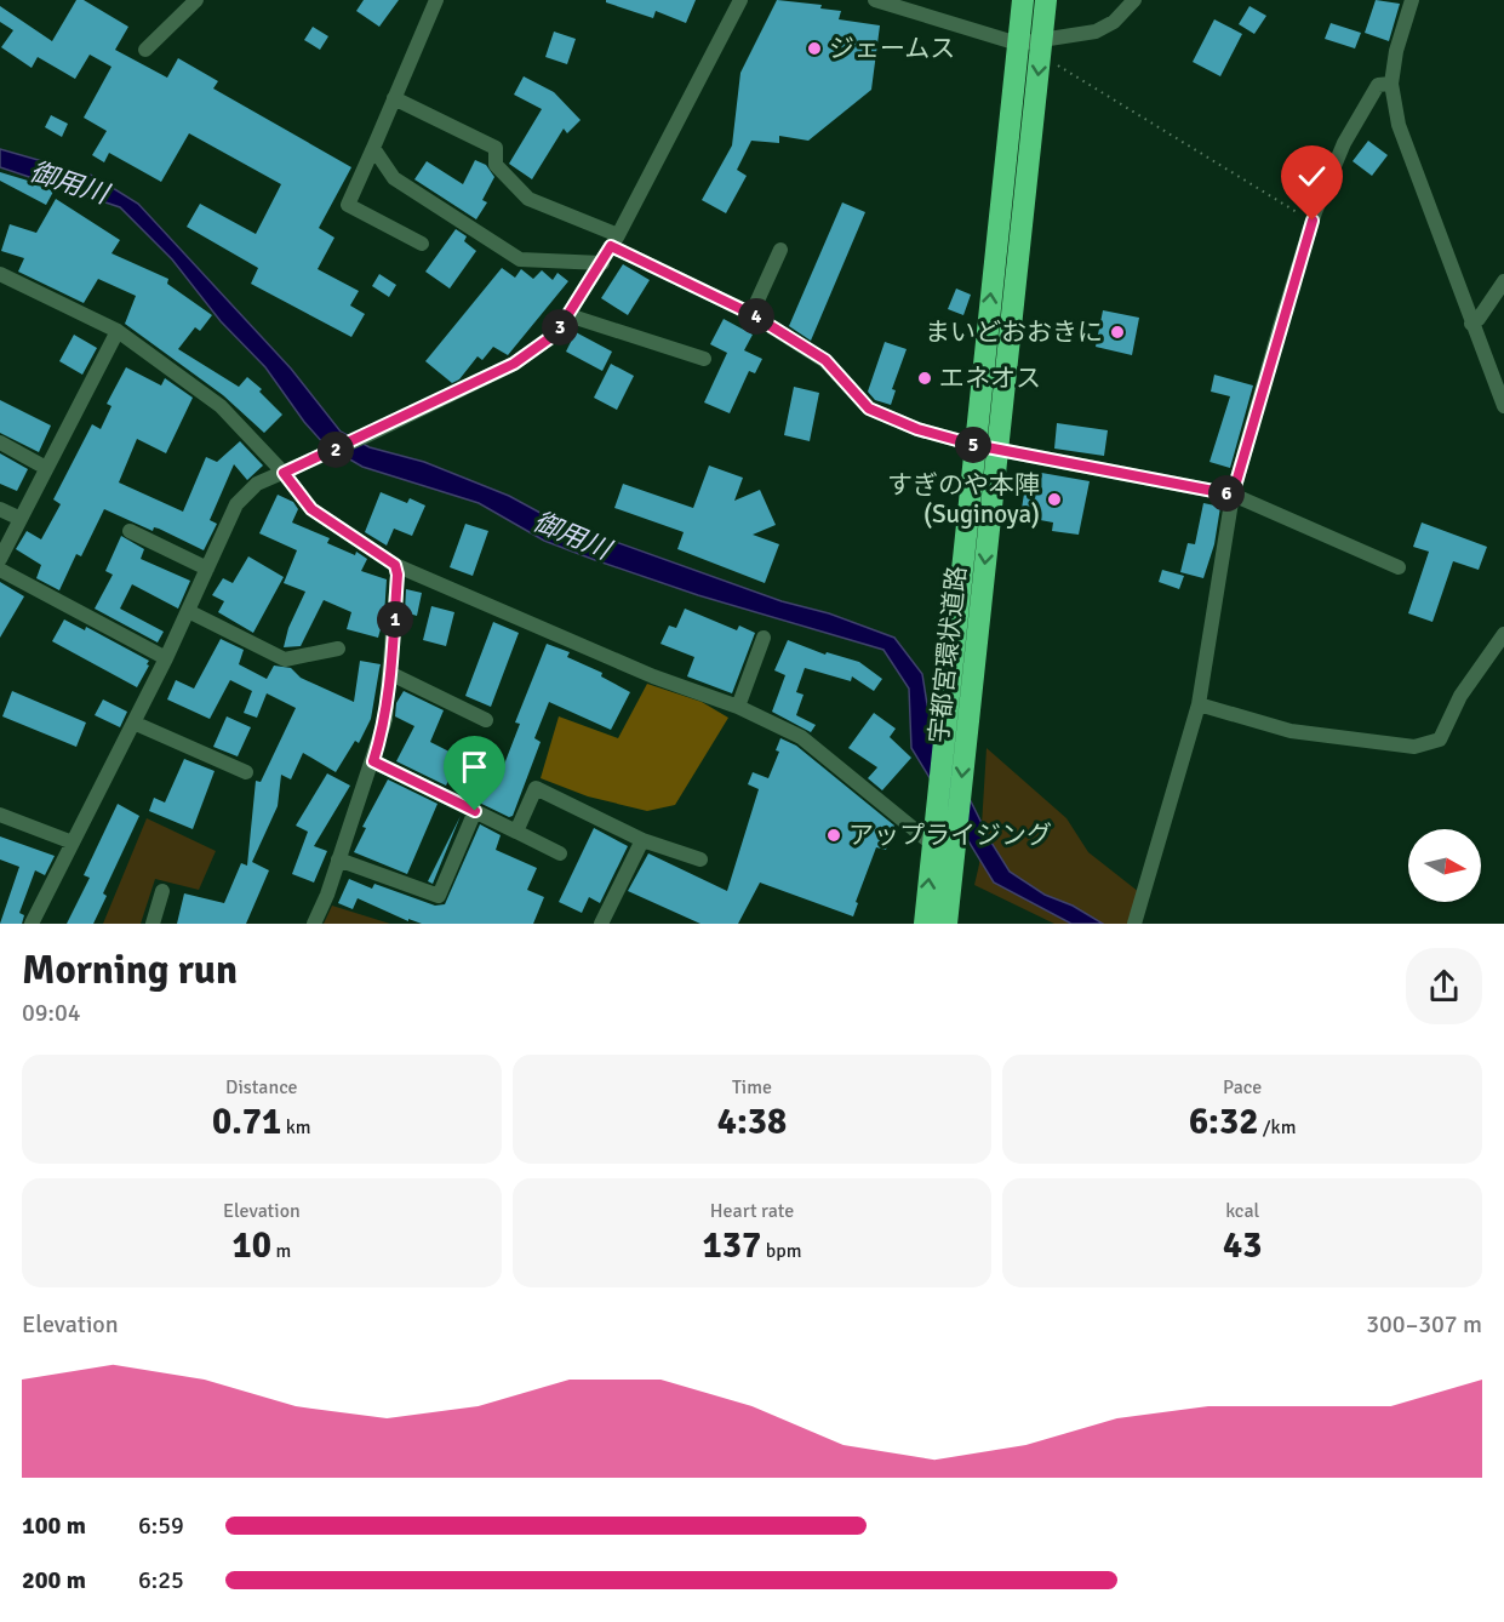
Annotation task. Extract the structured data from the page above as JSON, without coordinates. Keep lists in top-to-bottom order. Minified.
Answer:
{"streets":{"highway":["宇都宮環状道路"]},"water":["御用川"],"places":["ジェームス","まいどおおきに","エネオス","すぎのや本陣 (Suginoya)","アップライジング"],"north":"right","page":{"pins":["4","3","5","2","6","1"],"heading":["Morning run","09:04"],"stats":[["Distance","0.71 km"],["Time","4:38"],["Pace","6:32 /km"],["Elevation","10 m"],["Heart rate","137 bpm"],["kcal","43"]],"chart":["Elevation","300–307 m"],"list":[{"name":"100 m","note":"6:59"},{"name":"200 m","note":"6:25"}]}}
